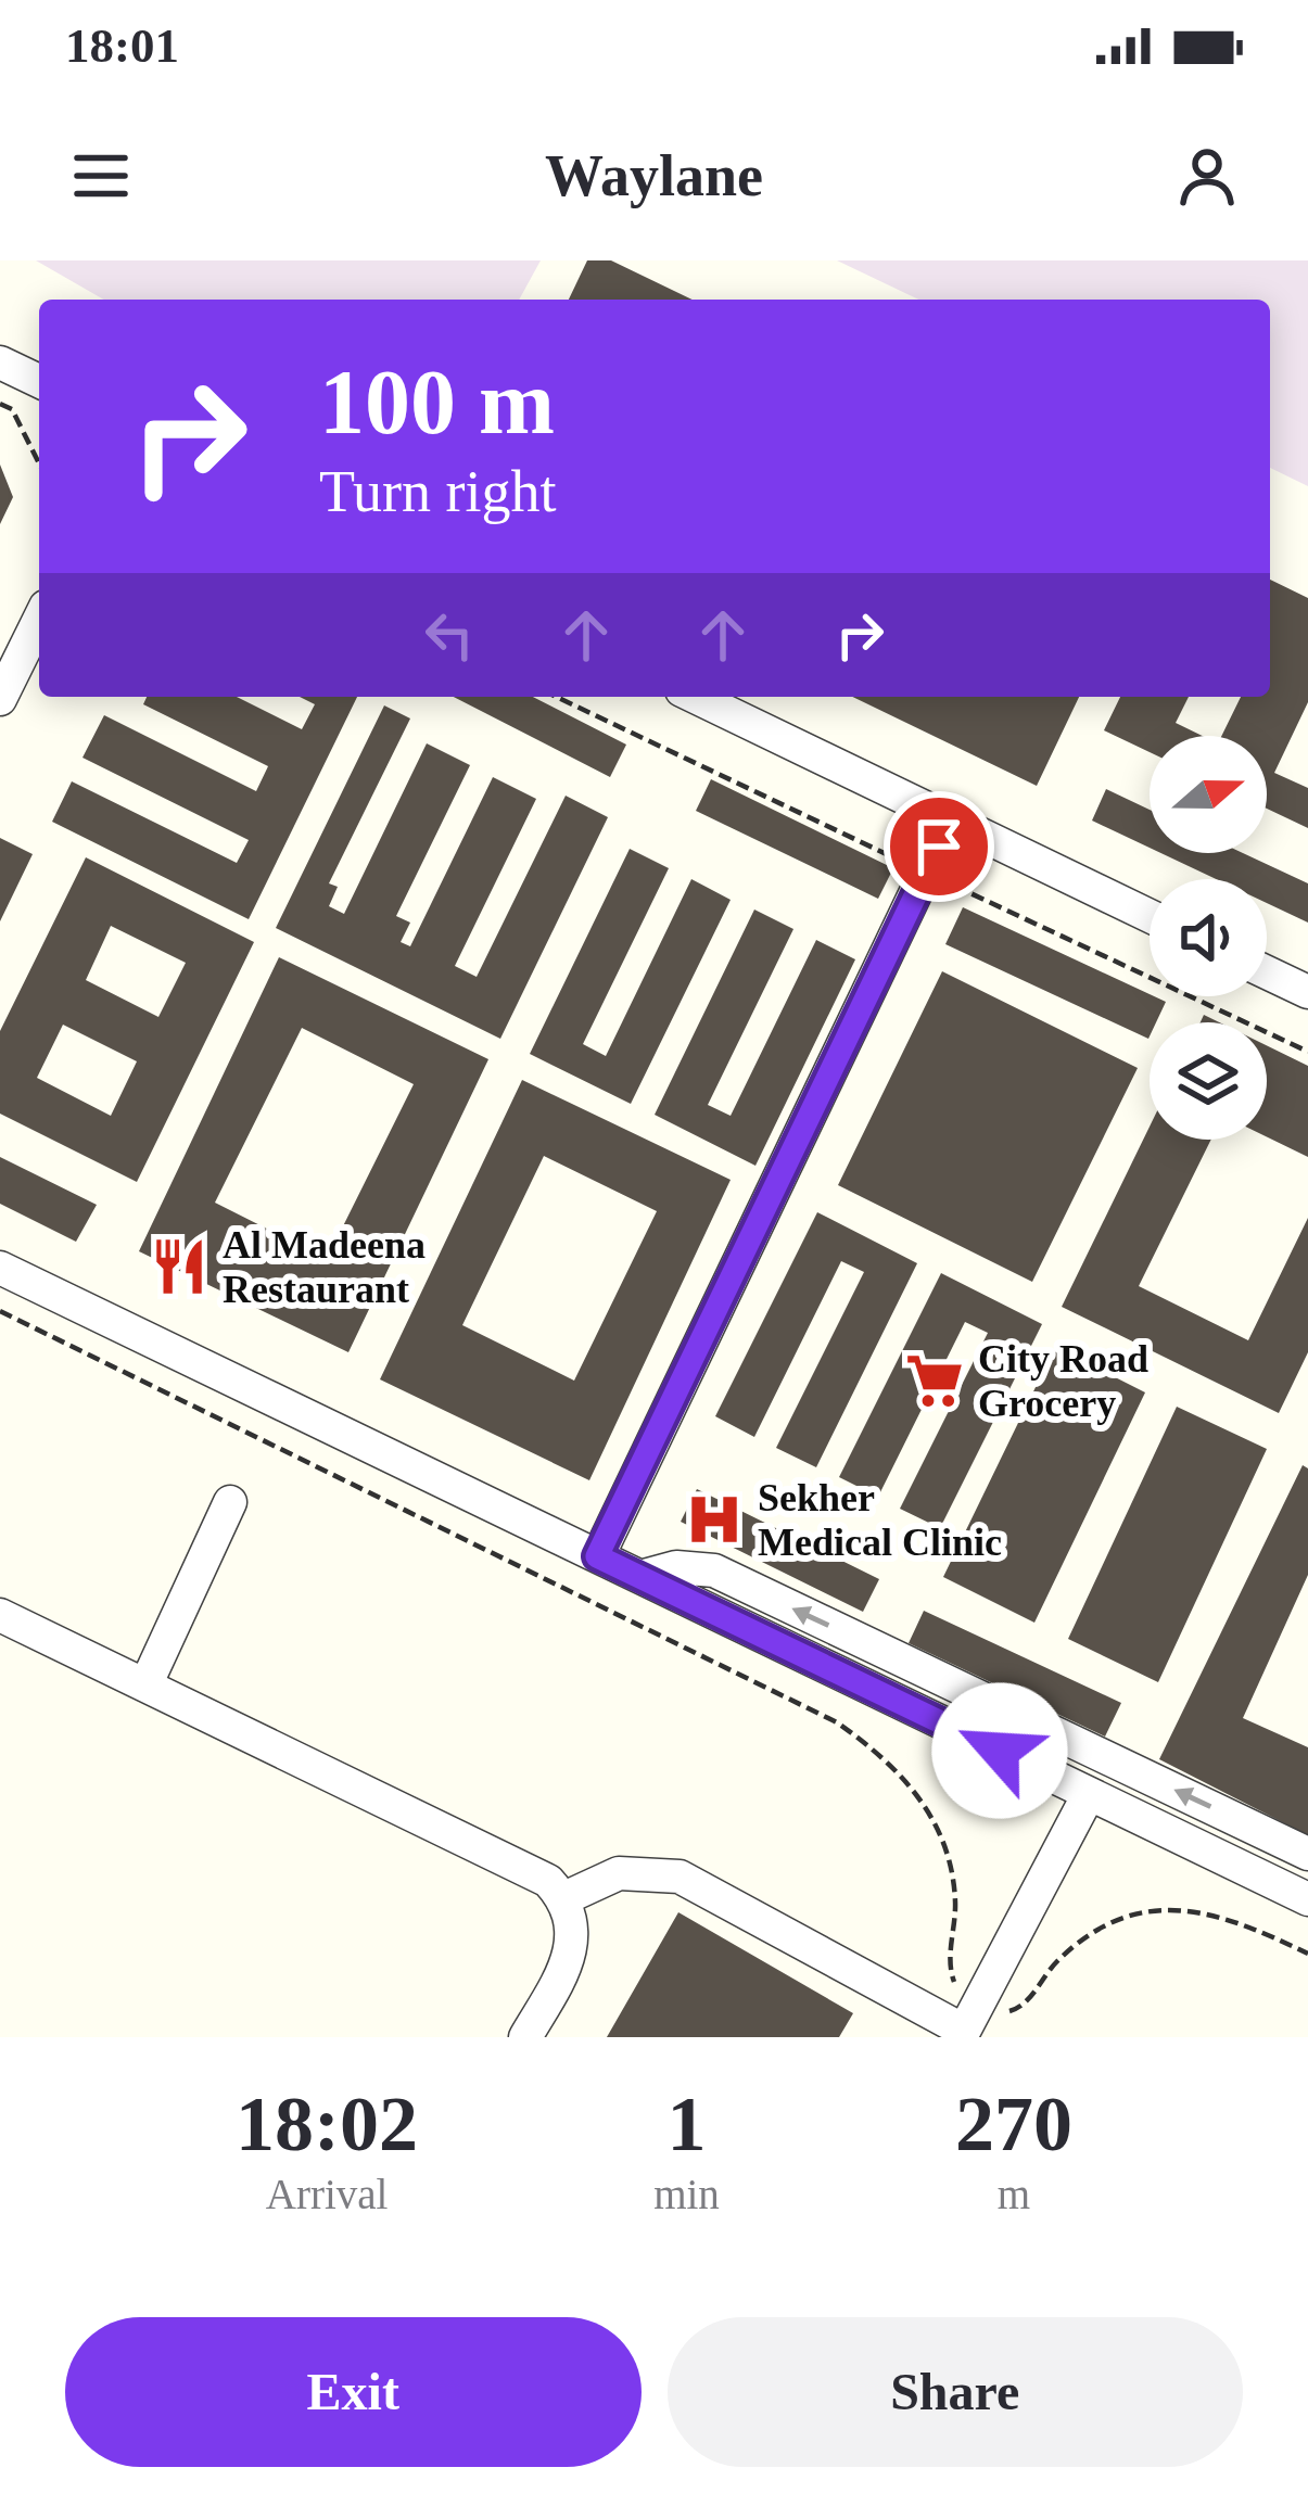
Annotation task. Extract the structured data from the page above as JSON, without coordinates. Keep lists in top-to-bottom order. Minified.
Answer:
{"places":{"restaurant":["Al Madeena Restaurant"],"supermarket":["City Road Grocery"],"hospital":["Sekher Medical Clinic"]},"north":"right","page":{"status":"18:01","header":"Waylane","turn":["100 m","Turn right"],"eta":["18:02","Arrival","1","min","270","m"],"buttons":["Exit","Share"]}}
